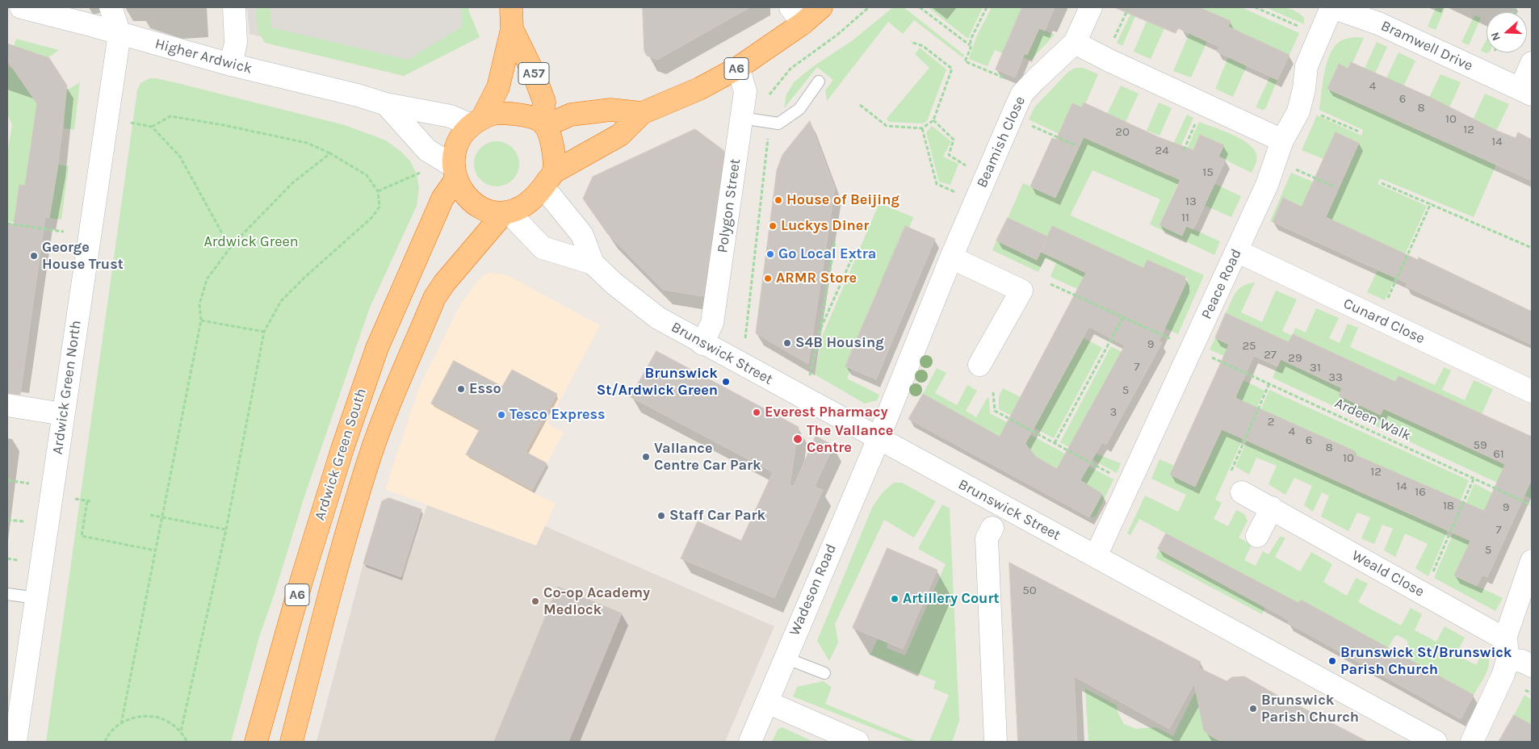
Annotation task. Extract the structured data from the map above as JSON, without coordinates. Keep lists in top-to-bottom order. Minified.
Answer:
{"streets":{"highway":["A6","A57","Ardwick Green South"],"street":["Bramwell Drive","Higher Ardwick","Beamish Close","Polygon Street","Peace Road","Cunard Close","Brunswick Street","Ardwick Green North","Weald Close","Wadeson Road"],"path":["Ardeen Walk"]},"crossings":[["Bramwell Drive","Peace Road"],["Higher Ardwick","A6"],["Higher Ardwick","A57"],["Higher Ardwick","Brunswick Street"],["Higher Ardwick","Ardwick Green North"],["Higher Ardwick","Ardwick Green South"],["A6","A57"],["A6","Polygon Street"],["A6","Brunswick Street"],["A6","Ardwick Green South"],["A57","Brunswick Street"],["A57","Ardwick Green South"],["Beamish Close","Brunswick Street"],["Beamish Close","Wadeson Road"],["Polygon Street","Brunswick Street"],["Peace Road","Cunard Close"],["Peace Road","Brunswick Street"],["Brunswick Street","Ardwick Green South"],["Brunswick Street","Wadeson Road"]],"parks":["Ardwick Green"],"places":["House of Beijing","Luckys Diner","Go Local Extra","George House Trust","ARMR Store","S4B Housing","Brunswick St/Ardwick Green","Esso","Everest Pharmacy","Tesco Express","The Vallance Centre","Vallance Centre Car Park","Staff Car Park","Artillery Court","Co-op Academy Medlock","Brunswick St/Brunswick Parish Church","Brunswick Parish Church"],"house_numbers":["4","6","8","10","12","20","14","24","15","13","11","9","25","27","29","7","31","33","5","3","2","4","6","59","8","61","10","12","14","16","18","9","7","5","50"],"north":"left"}
